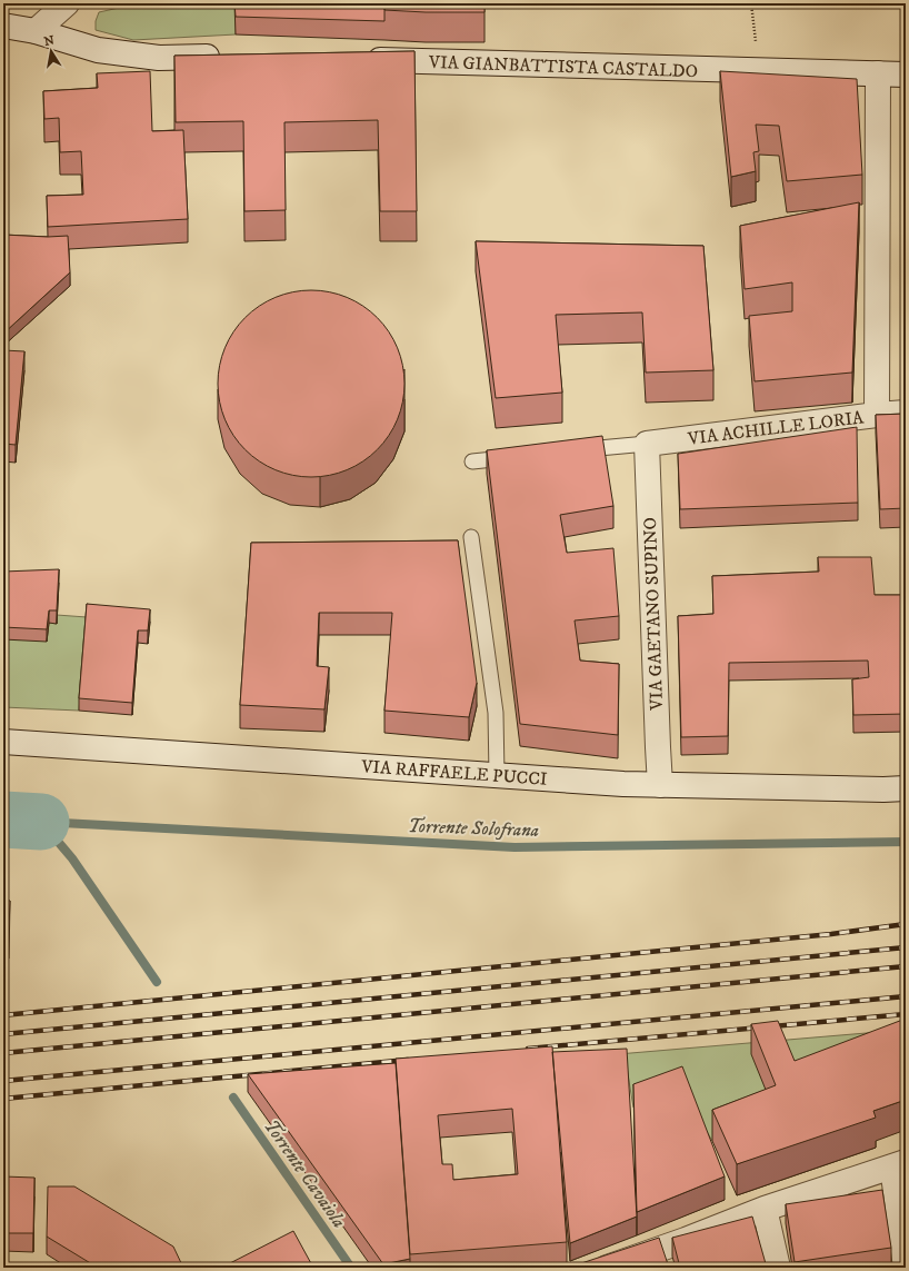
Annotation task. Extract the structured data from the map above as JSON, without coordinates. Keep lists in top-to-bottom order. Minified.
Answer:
{"streets":{"main road":["VIA GIANBATTISTA CASTALDO","VIA ACHILLE LORIA","VIA GAETANO SUPINO","VIA RAFFAELE PUCCI"]},"crossings":[["VIA ACHILLE LORIA","VIA GAETANO SUPINO"],["VIA GAETANO SUPINO","VIA RAFFAELE PUCCI"]],"water":["Torrente Solofrana","Torrente Cavaiola"],"north":"top"}
